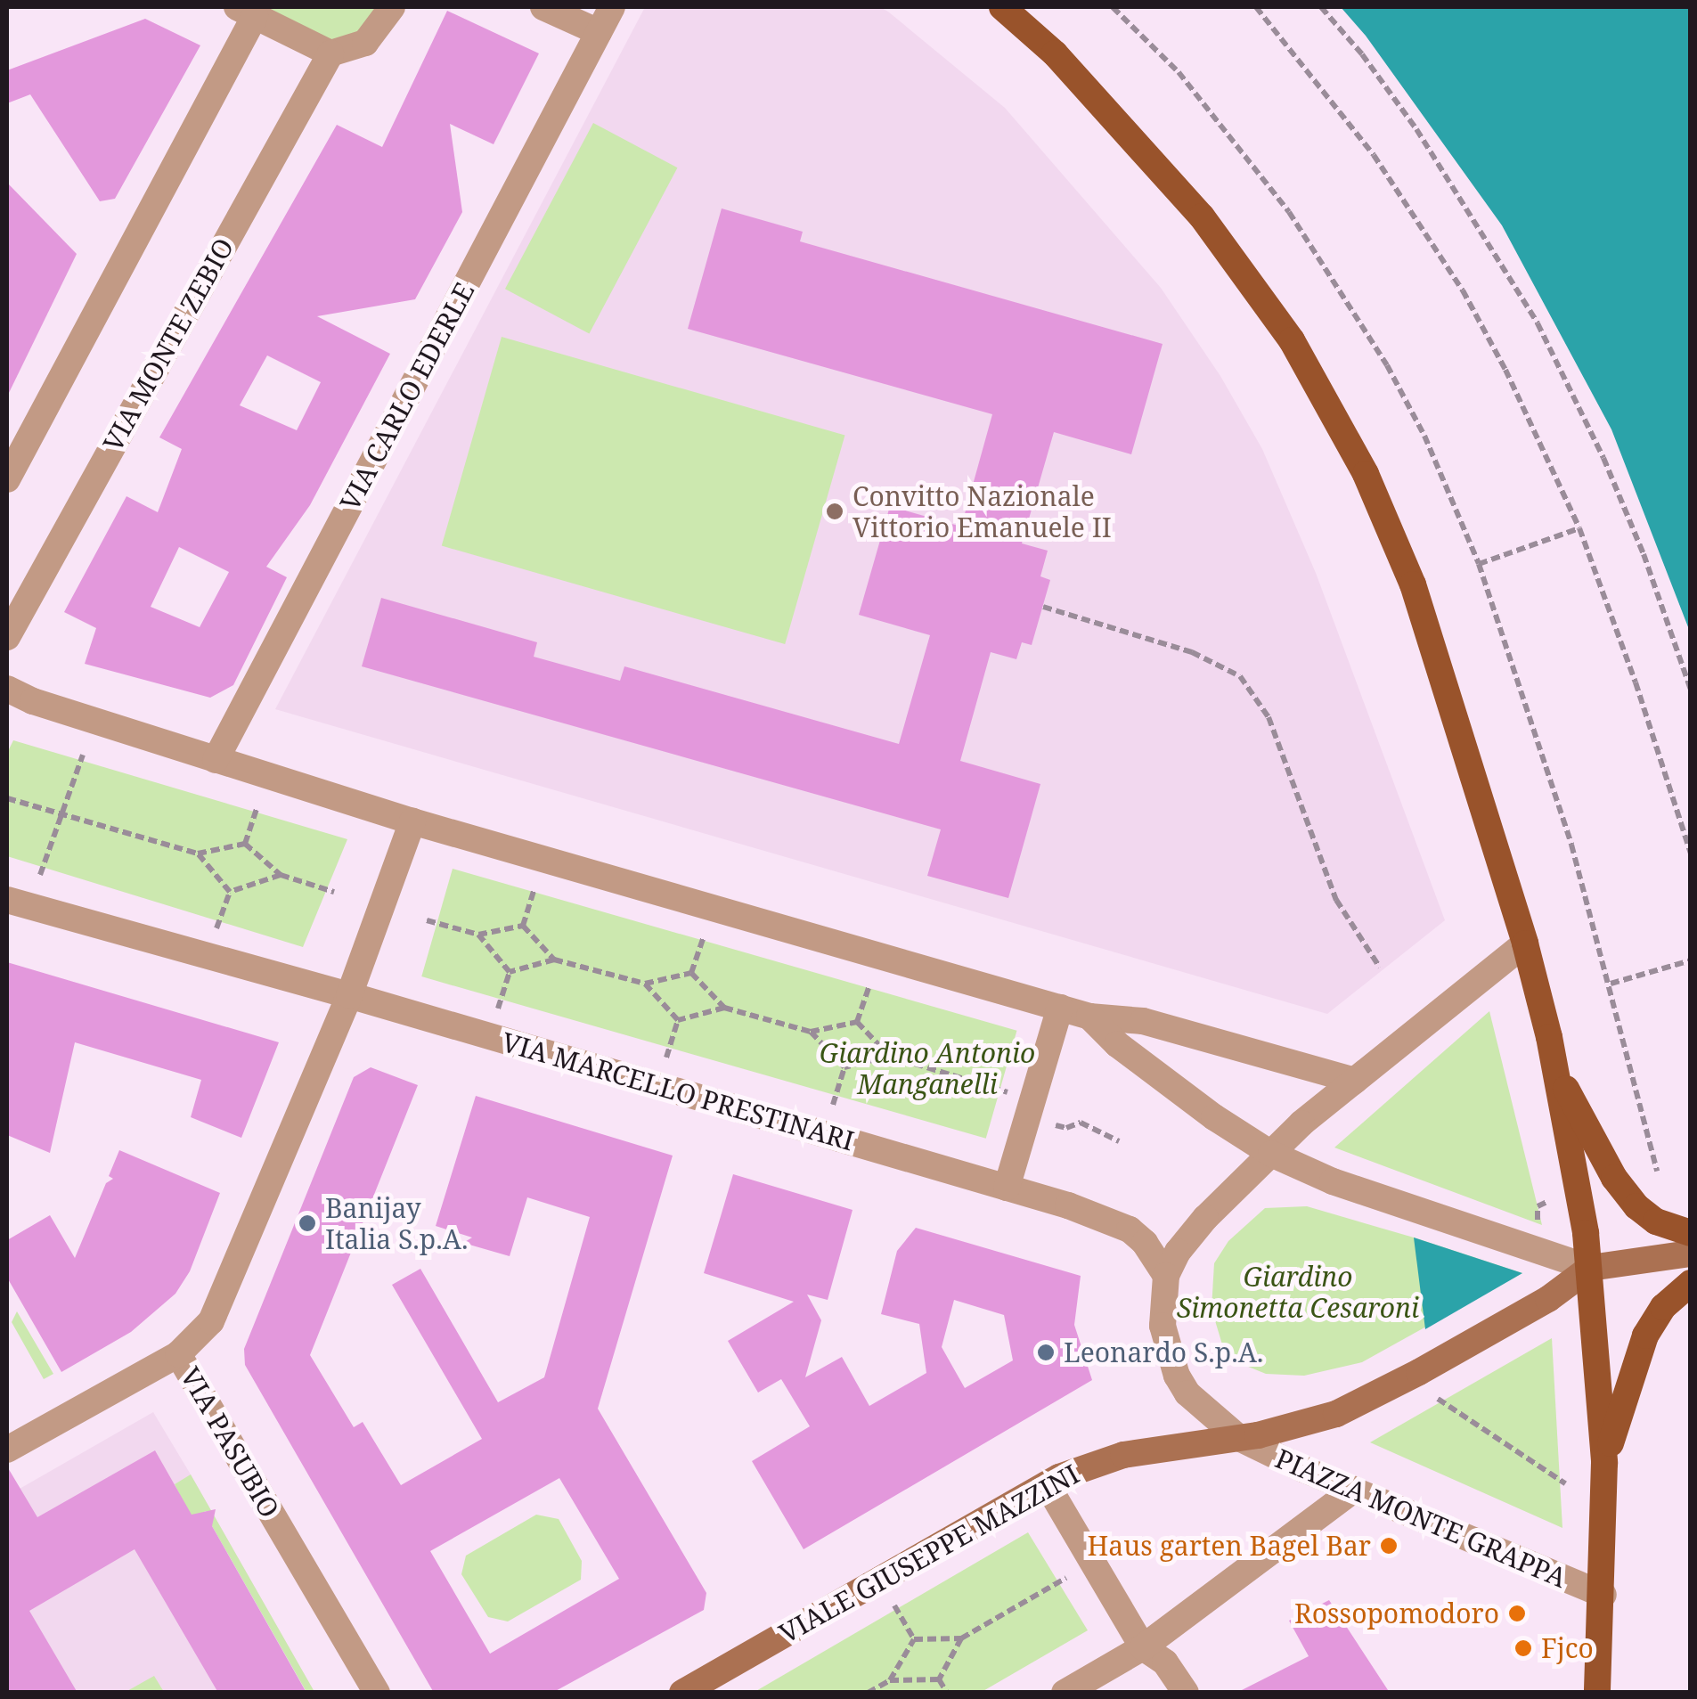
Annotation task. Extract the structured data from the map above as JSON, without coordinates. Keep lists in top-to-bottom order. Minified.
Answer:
{"streets":{"main road":["PIAZZA MONTE GRAPPA","VIALE GIUSEPPE MAZZINI"],"street":["VIA MONTE ZEBIO","VIA CARLO EDERLE","VIA MARCELLO PRESTINARI","VIA PASUBIO"]},"crossings":[["VIA MARCELLO PRESTINARI","VIA PASUBIO"],["VIA MARCELLO PRESTINARI","PIAZZA MONTE GRAPPA"],["PIAZZA MONTE GRAPPA","VIALE GIUSEPPE MAZZINI"]],"parks":["Giardino Antonio Manganelli","Giardino Simonetta Cesaroni"],"places":["Convitto Nazionale Vittorio Emanuele II","Banijay Italia S.p.A.","Leonardo S.p.A.","Haus garten Bagel Bar","Rossopomodoro","Fjco"]}
